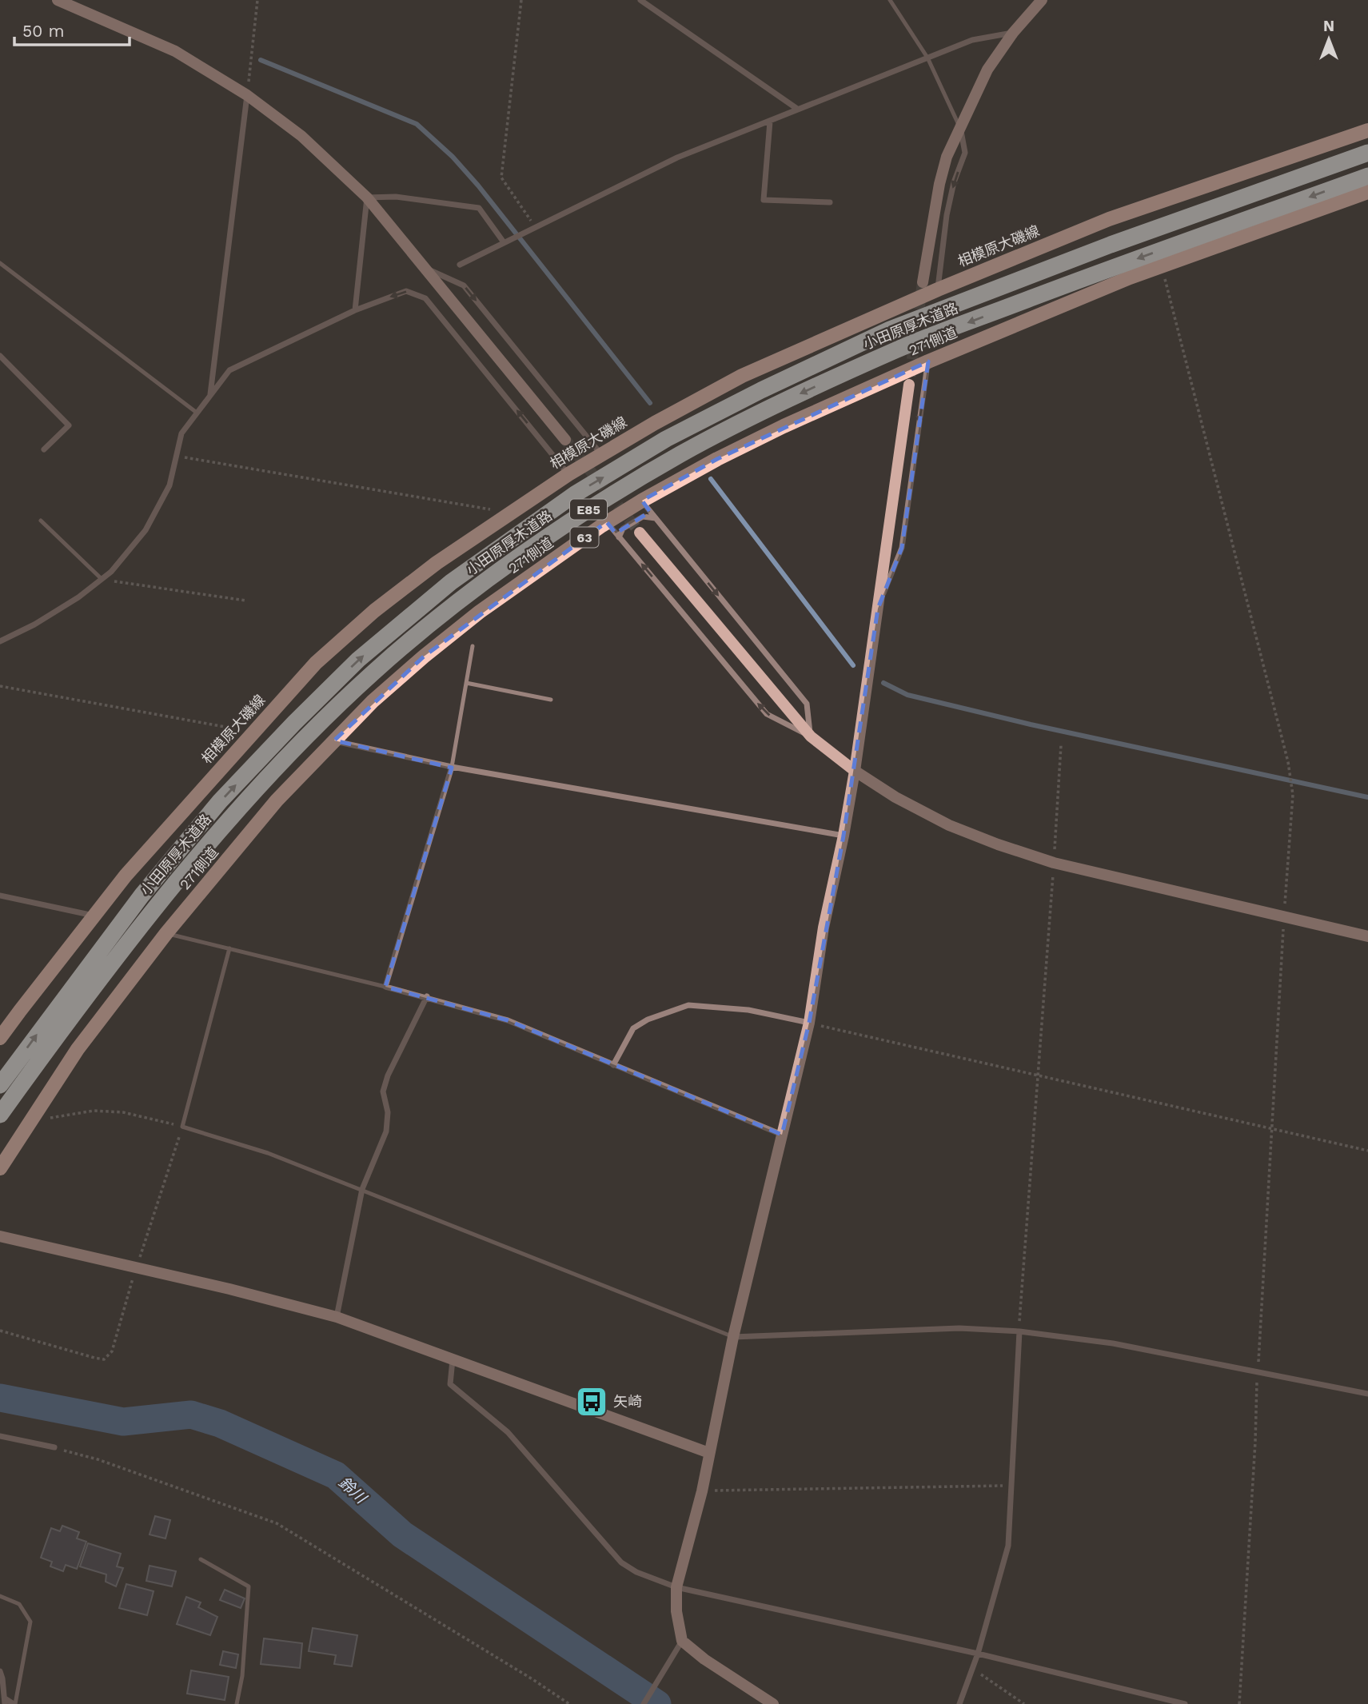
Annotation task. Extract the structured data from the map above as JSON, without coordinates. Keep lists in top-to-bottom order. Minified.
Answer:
{"streets":{"highway":["小田原厚木道路","E85"],"main road":["相模原大磯線","271側道","63"]},"water":["鈴川"],"places":{"bus stop":["矢崎"]},"scale_bar":"50 m","north":"top"}
